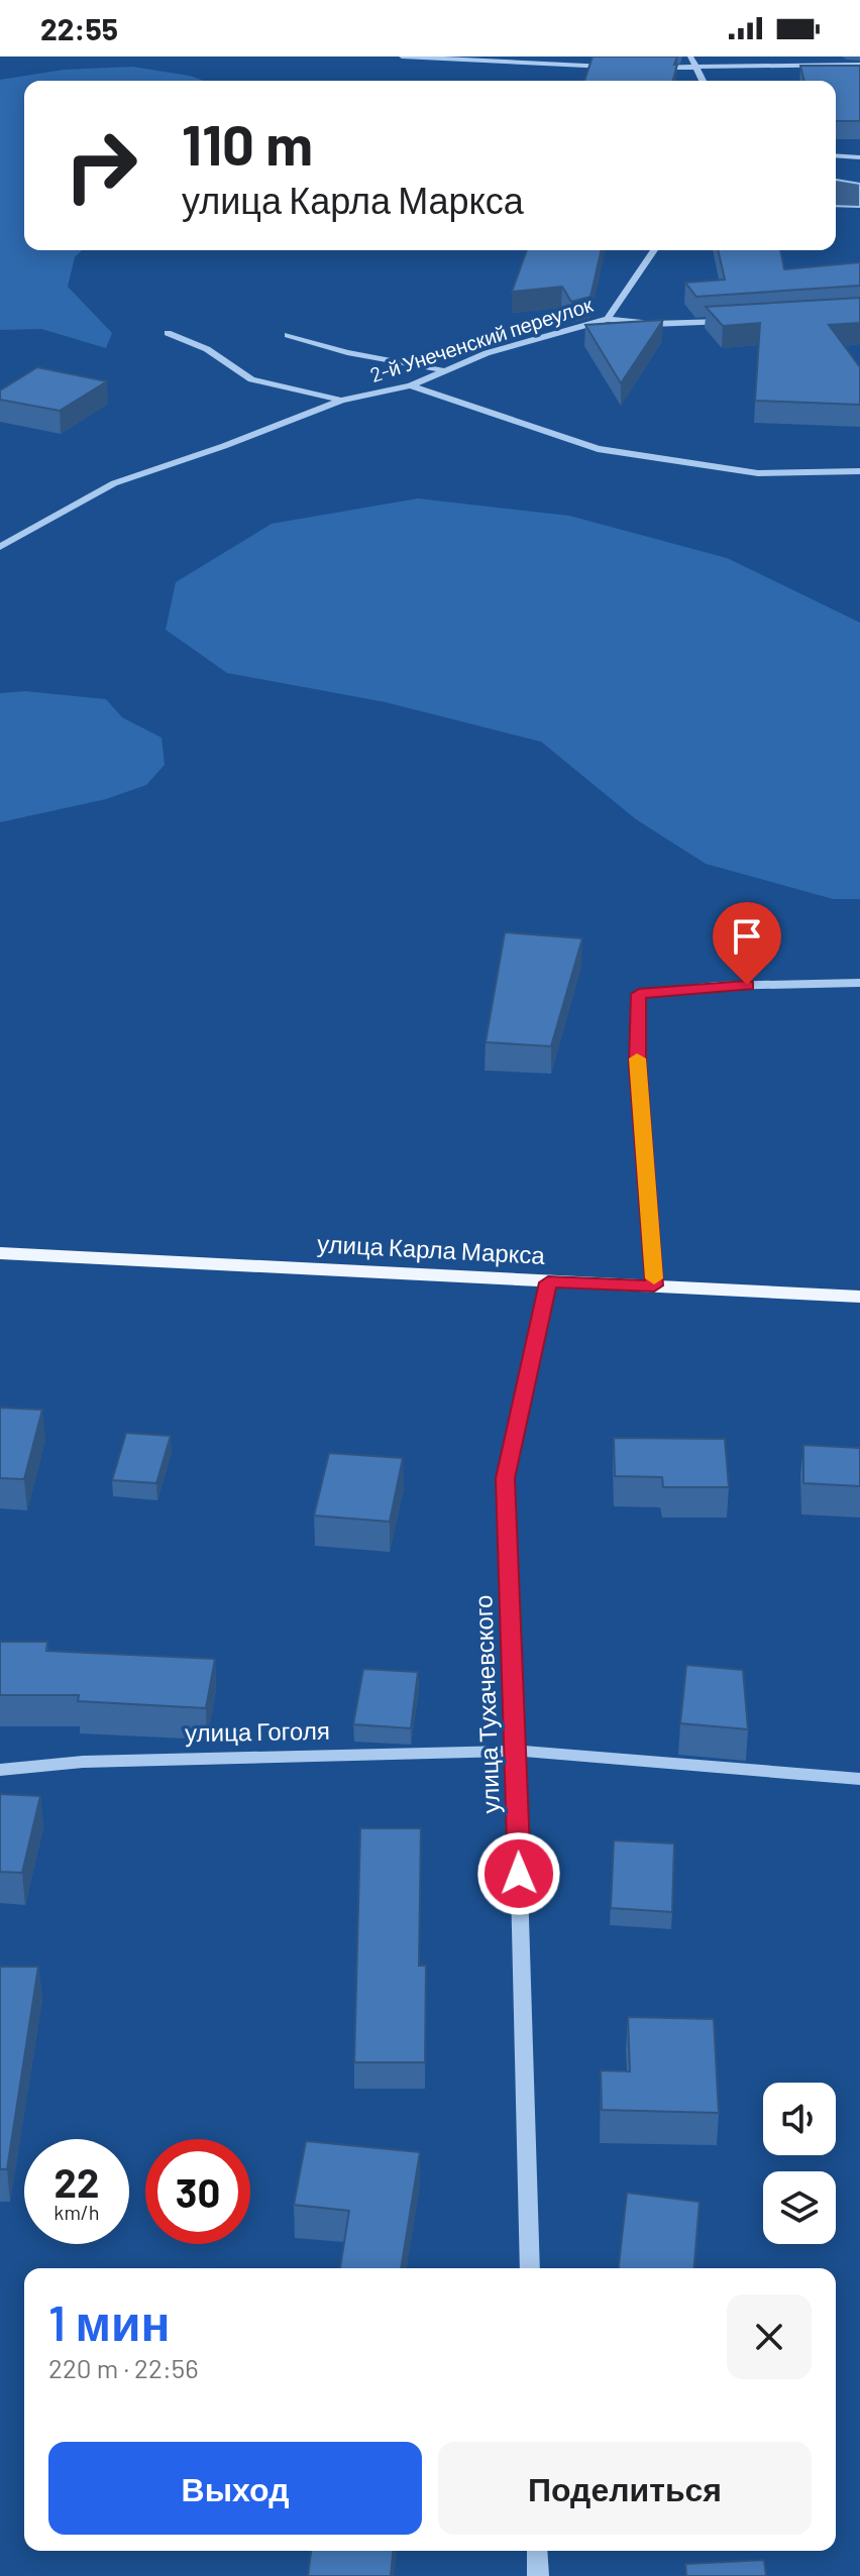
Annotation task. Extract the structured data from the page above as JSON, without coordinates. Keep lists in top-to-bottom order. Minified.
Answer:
{"streets":{"main road":["улица Карла Маркса"],"street":["2-й Унеченский переулок","улица Тухачевского","улица Гоголя"]},"crossings":[["улица Карла Маркса","улица Тухачевского"],["улица Тухачевского","улица Гоголя"]],"page":{"status":"22:55","turn":["110 m","улица Карла Маркса"],"speed":"22 km/h","limit":"30","heading":["1 мин","220 m · 22:56"],"buttons":["Выход","Поделиться"]}}
